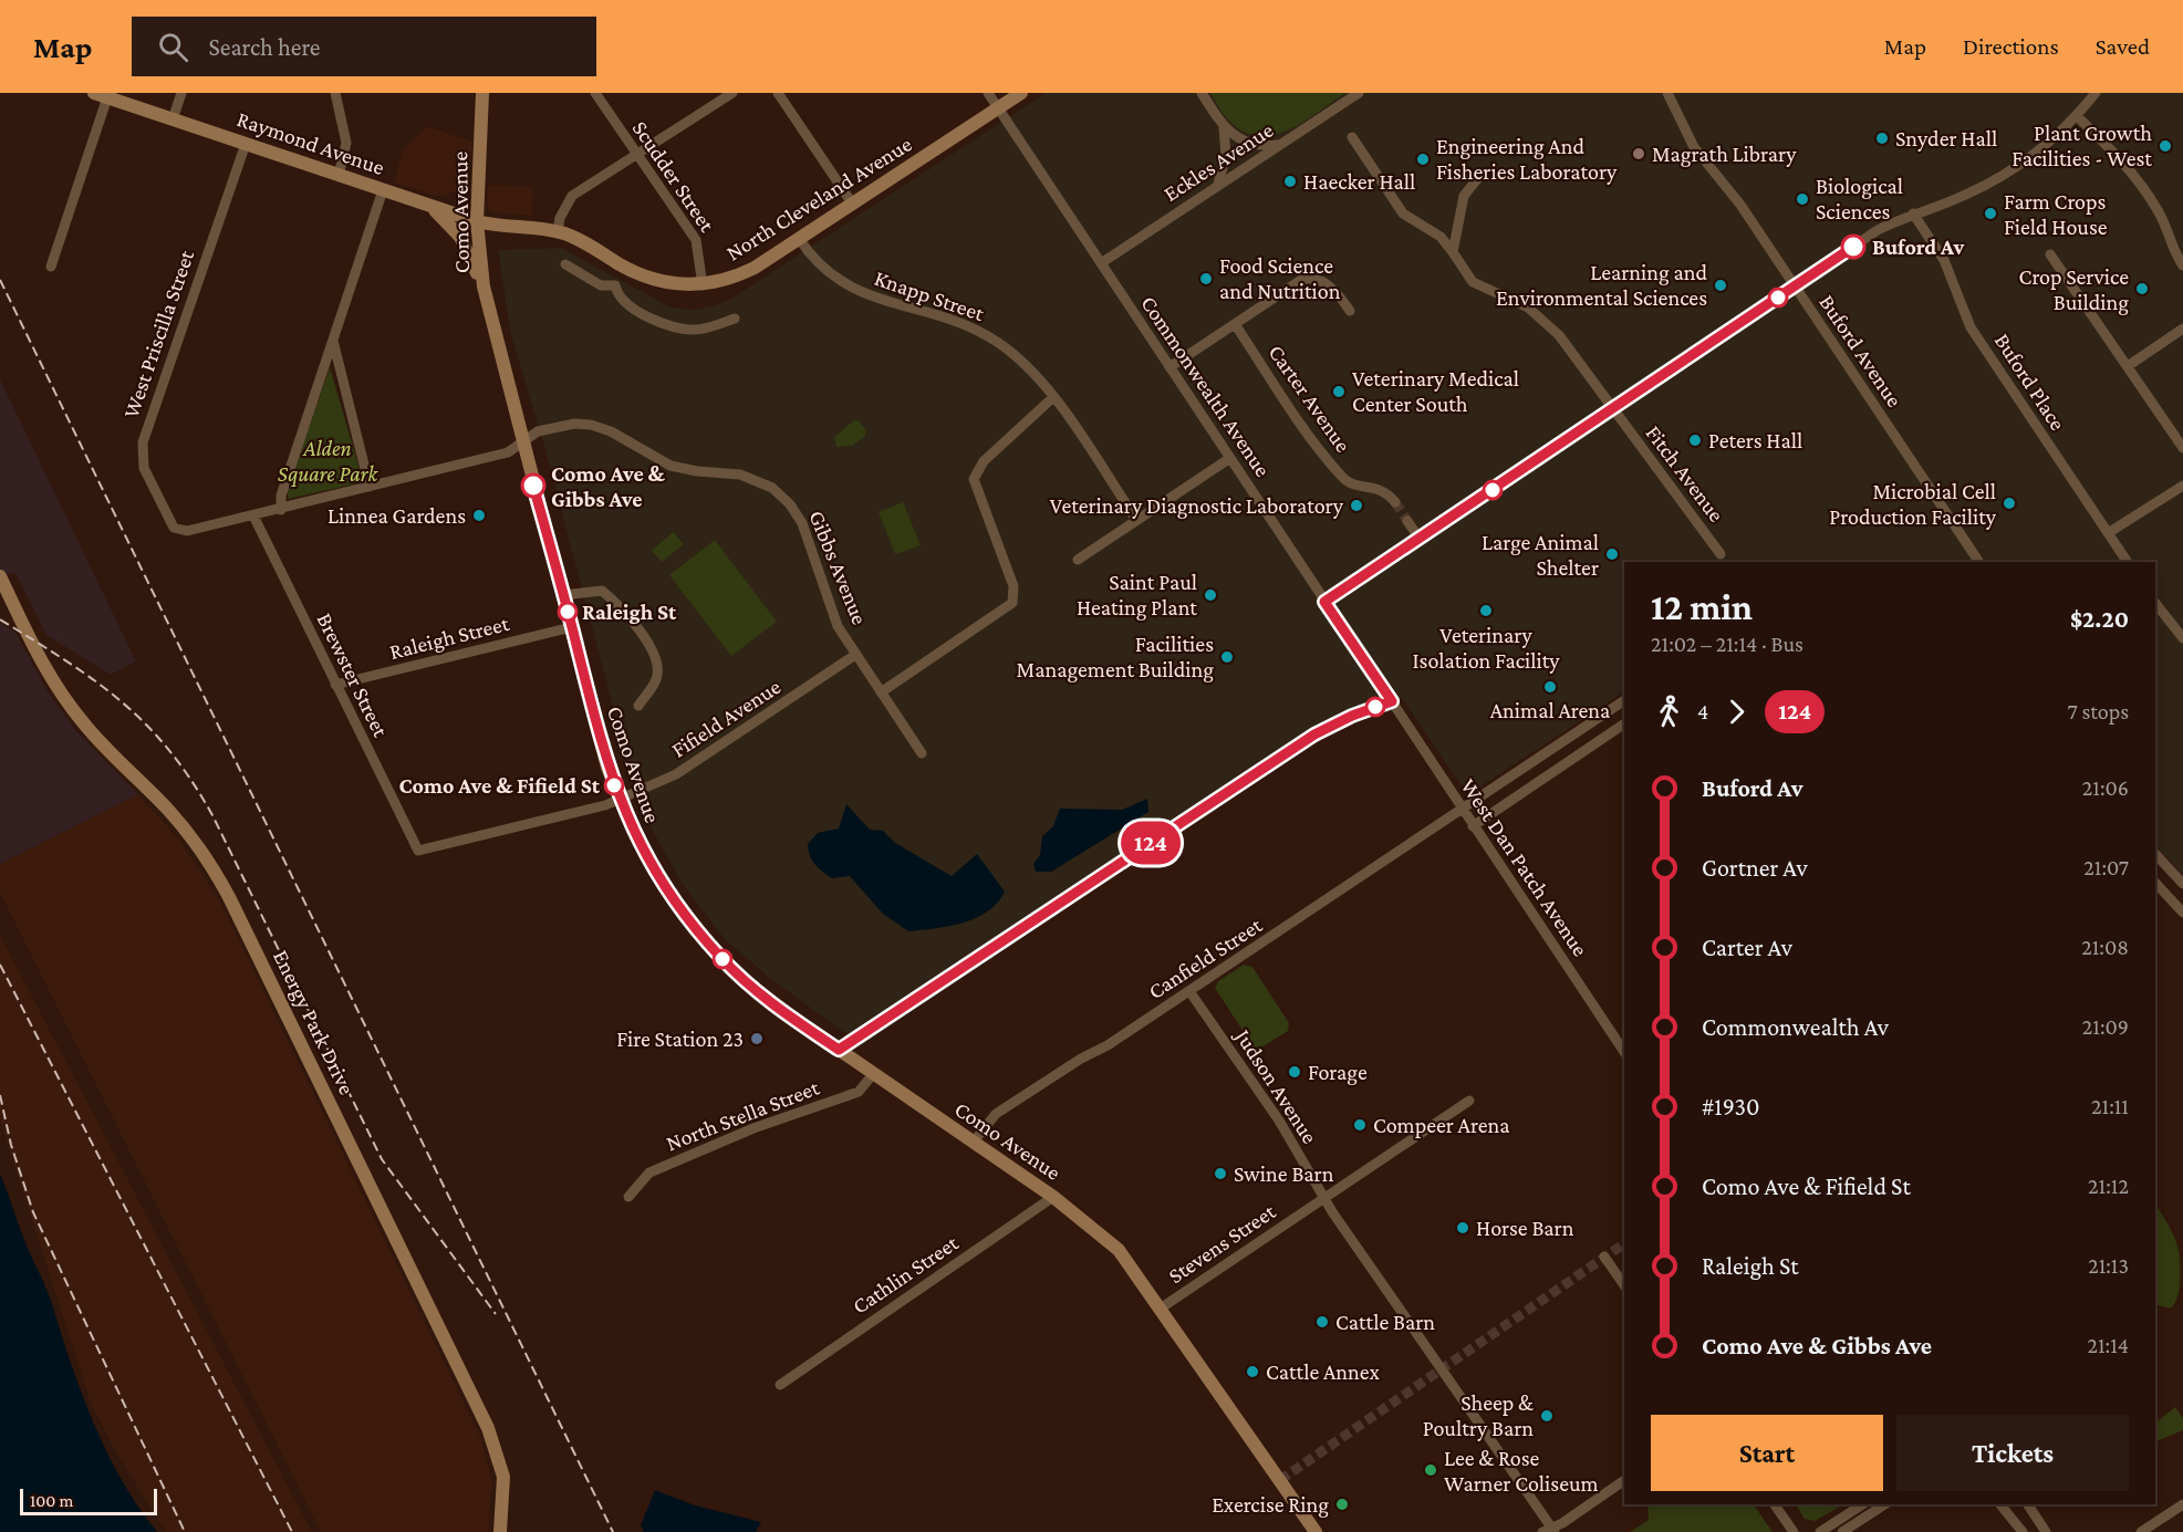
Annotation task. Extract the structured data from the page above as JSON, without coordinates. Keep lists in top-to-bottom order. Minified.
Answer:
{"streets":{"main road":["Raymond Avenue","North Cleveland Avenue","Como Avenue","Energy Park Drive"],"street":["Eckles Avenue","Scudder Street","Knapp Street","West Priscilla Street","Buford Avenue","Buford Place","Commonwealth Avenue","Carter Avenue","Fitch Avenue","Gibbs Avenue","Raleigh Street","Brewster Street","Fifield Avenue","West Dan Patch Avenue","Canfield Street","Judson Avenue","North Stella Street","Stevens Street","Cathlin Street"]},"crossings":[["Raymond Avenue","North Cleveland Avenue"],["Raymond Avenue","Como Avenue"],["Raymond Avenue","West Priscilla Street"],["Eckles Avenue","Commonwealth Avenue"],["Scudder Street","North Cleveland Avenue"],["North Cleveland Avenue","Como Avenue"],["North Cleveland Avenue","Knapp Street"],["North Cleveland Avenue","Commonwealth Avenue"],["Como Avenue","Gibbs Avenue"],["Como Avenue","Raleigh Street"],["Como Avenue","Fifield Avenue"],["Como Avenue","Canfield Street"],["Como Avenue","North Stella Street"],["Como Avenue","Stevens Street"],["Como Avenue","Cathlin Street"],["West Priscilla Street","Gibbs Avenue"],["Commonwealth Avenue","West Dan Patch Avenue"],["Gibbs Avenue","Brewster Street"],["Gibbs Avenue","Fifield Avenue"],["Raleigh Street","Brewster Street"],["Brewster Street","Fifield Avenue"],["West Dan Patch Avenue","Canfield Street"],["Canfield Street","Judson Avenue"],["Judson Avenue","Stevens Street"]],"parks":["Alden Square Park"],"places":["Snyder Hall","Plant Growth Facilities - West","Magrath Library","Engineering And Fisheries Laboratory","Haecker Hall","Biological Sciences","Farm Crops Field House","Buford Av","Food Science and Nutrition","Learning and Environmental Sciences","Crop Service Building","Veterinary Medical Center South","Peters Hall","Como Ave & Gibbs Ave","Microbial Cell Production Facility","Veterinary Diagnostic Laboratory","Linnea Gardens","Large Animal Shelter","Saint Paul Heating Plant","Veterinary Isolation Facility","Raleigh St","Facilities Management Building","Animal Arena","Como Ave & Fifield St","Fire Station 23","Forage","Compeer Arena","Swine Barn","Horse Barn","Cattle Barn","Cattle Annex","Sheep & Poultry Barn","Lee & Rose Warner Coliseum","Exercise Ring"],"lines":["bus line 124"],"scale_bar":"100 m","page":{"header":"Map","search":"Search here","nav":["Map","Directions","Saved"],"on_map":"124","heading":["12 min","21:02 – 21:14 · Bus","$2.20"],"legs":["4","124","7 stops"],"list":[{"name":"Buford Av","value":"21:06"},{"name":"Gortner Av","value":"21:07"},{"name":"Carter Av","value":"21:08"},{"name":"Commonwealth Av","value":"21:09"},{"name":"#1930","value":"21:11"},{"name":"Como Ave & Fifield St","value":"21:12"},{"name":"Raleigh St","value":"21:13"},{"name":"Como Ave & Gibbs Ave","value":"21:14"}],"buttons":["Start","Tickets"],"scale":"100 m"}}
